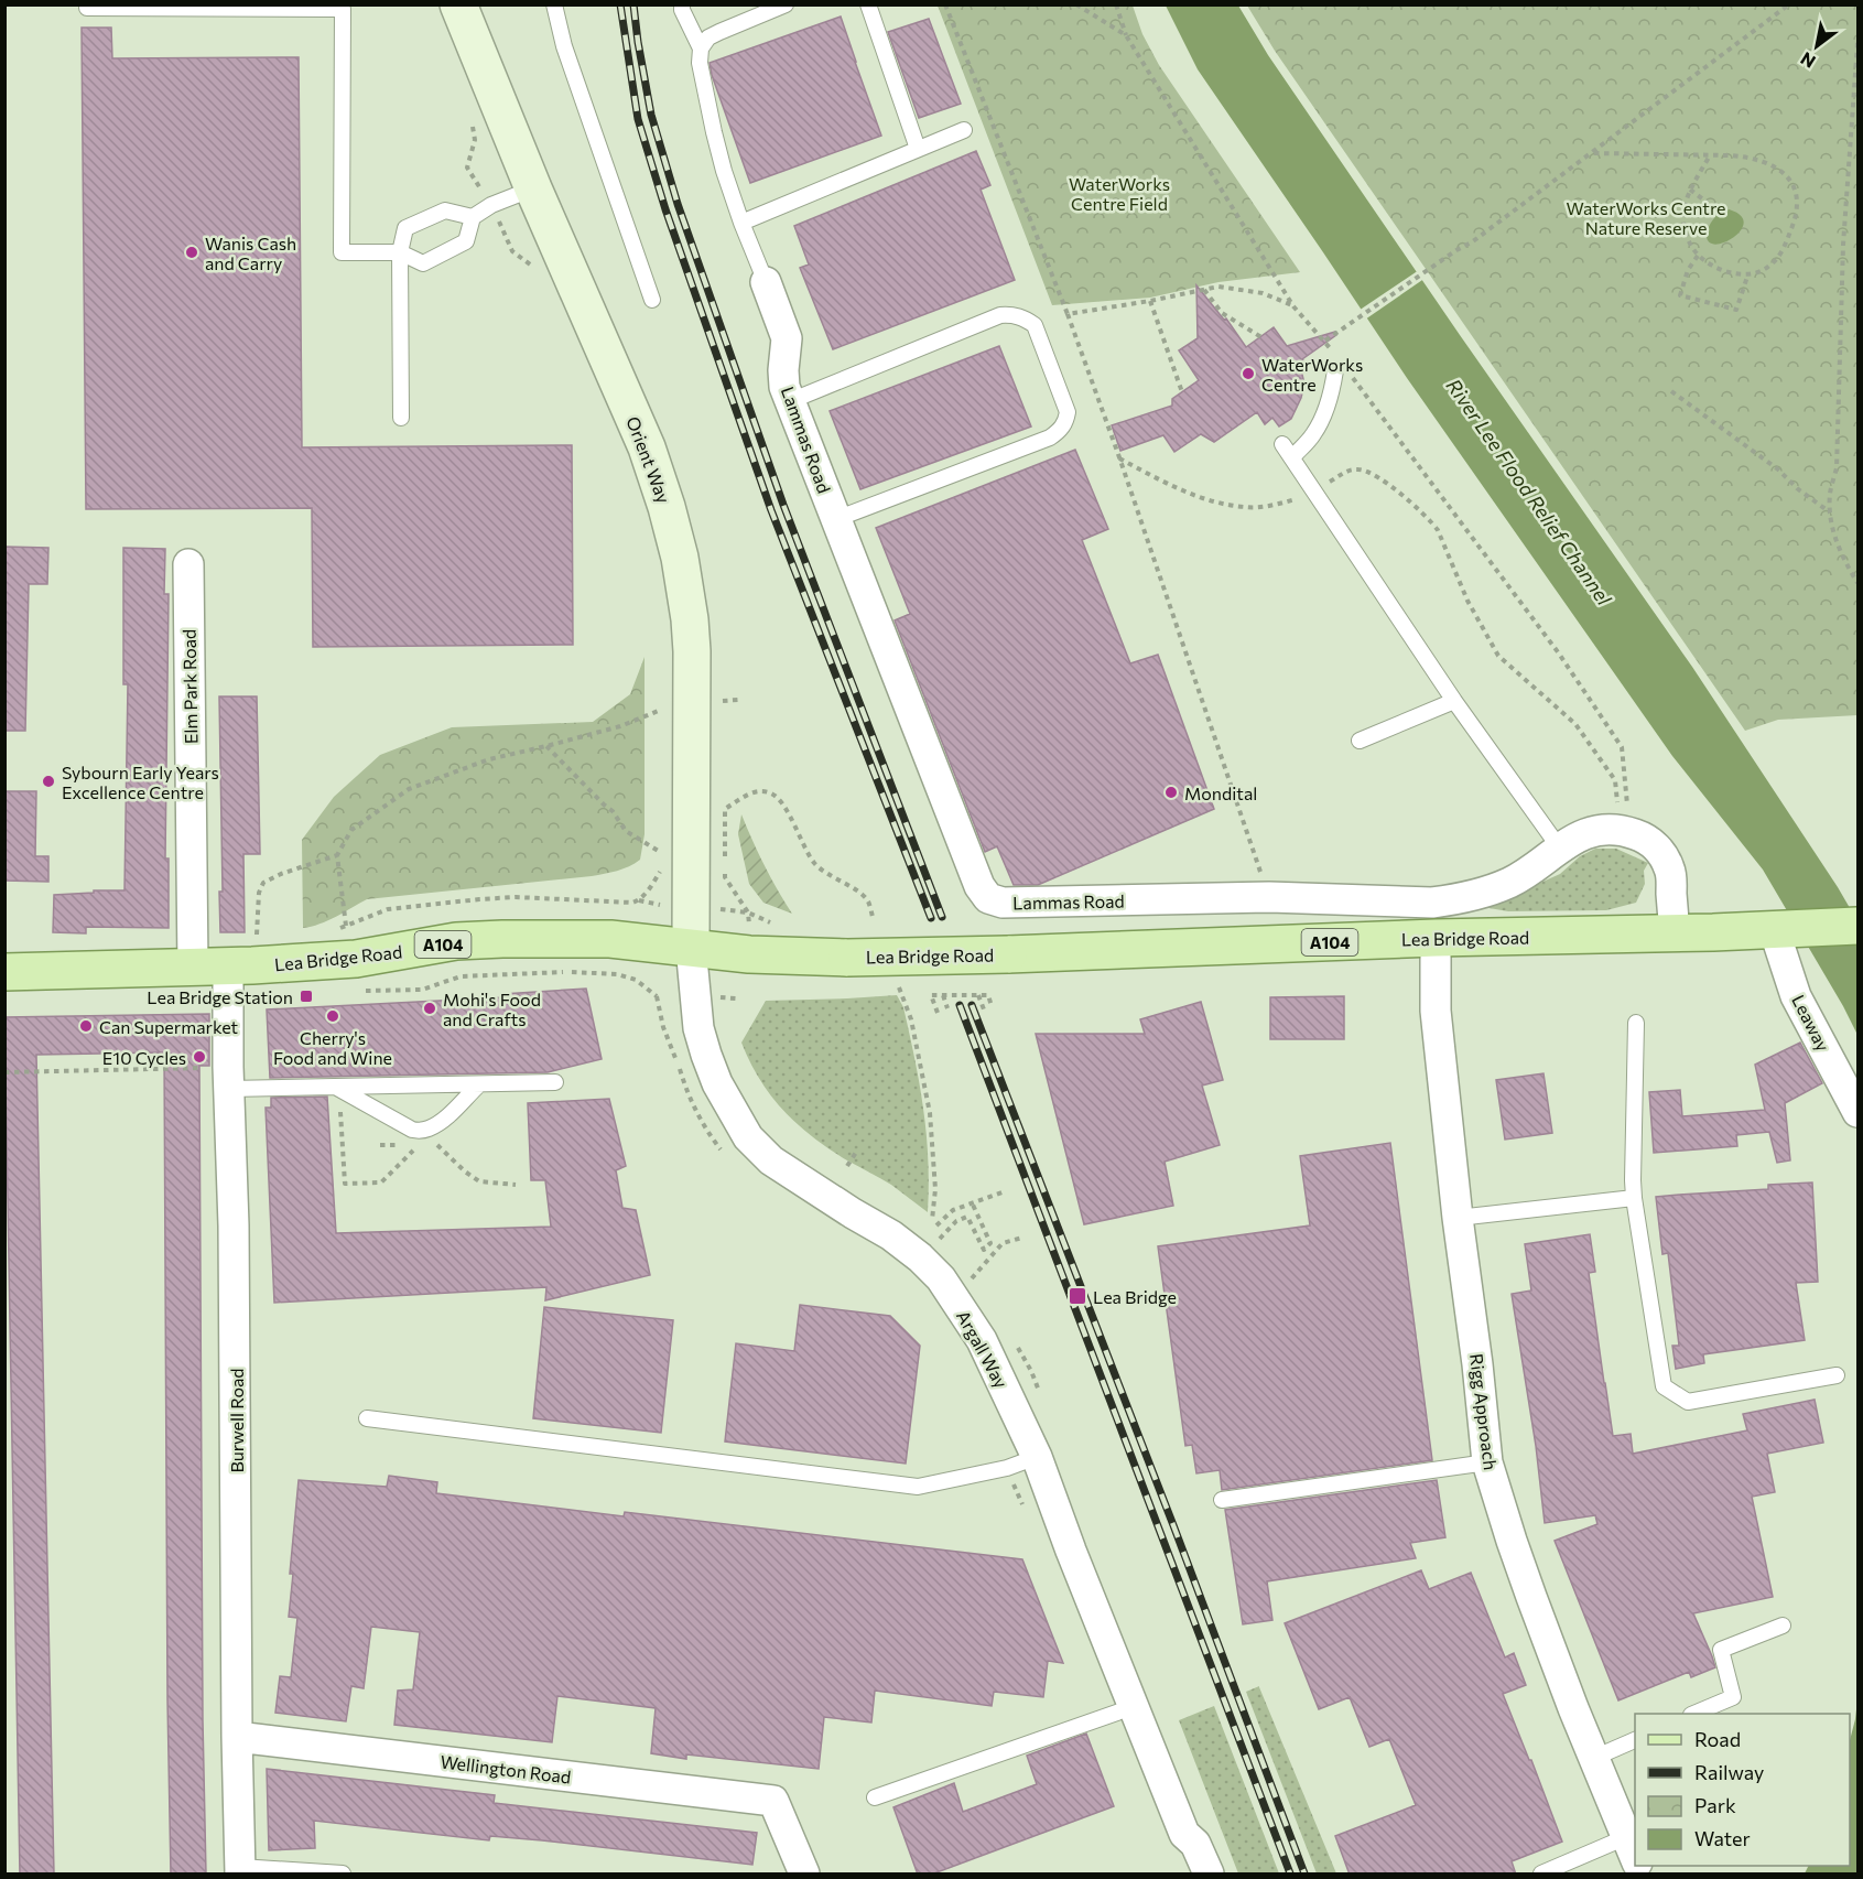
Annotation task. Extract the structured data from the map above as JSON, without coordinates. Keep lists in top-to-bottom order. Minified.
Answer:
{"streets":{"main road":["Lea Bridge Road","A104"],"street":["Lammas Road","Orient Way","Elm Park Road","Leaway","Argall Way","Rigg Approach","Burwell Road","Wellington Road"]},"crossings":[["Orient Way","Lea Bridge Road"],["Orient Way","Argall Way"],["Elm Park Road","Lea Bridge Road"],["Lea Bridge Road","Leaway"],["Lea Bridge Road","Argall Way"],["Lea Bridge Road","Rigg Approach"],["Lea Bridge Road","Burwell Road"],["Burwell Road","Wellington Road"]],"water":["River Lee Flood Relief Channel"],"parks":["WaterWorks Centre Field","WaterWorks Centre Nature Reserve"],"places":{"other":["Wanis Cash and Carry","WaterWorks Centre","Sybourn Early Years Excellence Centre","Mondital","Mohi's Food and Crafts","Cherry's Food and Wine","Can Supermarket","E10 Cycles"],"transit":["Lea Bridge Station","Lea Bridge"]},"legend":["Road","Railway","Park","Water"],"north":"bottom left"}
